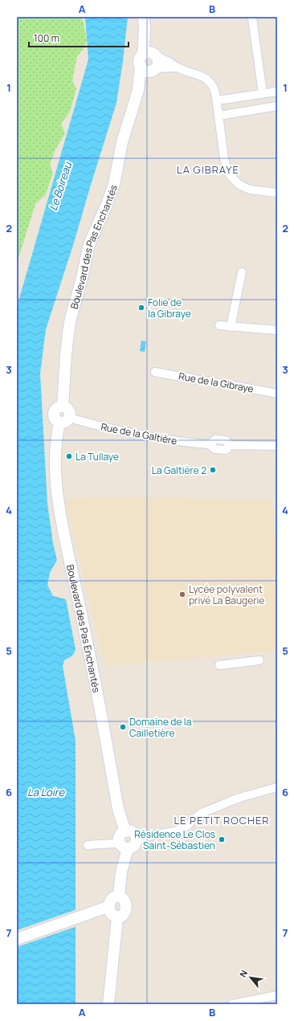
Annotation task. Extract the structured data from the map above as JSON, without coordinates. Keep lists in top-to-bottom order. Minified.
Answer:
{"streets":{"main road":["Boulevard des Pas Enchantés"],"street":["Rue de la Gibraye","Rue de la Galtière"]},"crossings":[["Boulevard des Pas Enchantés","Rue de la Galtière"]],"districts":["LA GIBRAYE","LE PETIT ROCHER"],"water":["Le Boireau","La Loire"],"places":["Folie de la Gibraye","La Tullaye","La Galtière 2","Lycée polyvalent privé La Baugerie","Domaine de la Cailletière","Résidence Le Clos Saint-Sébastien"],"scale_bar":"100 m","north":"top left","grid":{"columns":["A","B"],"rows":["1","2","3","4","5","6","7"]}}
